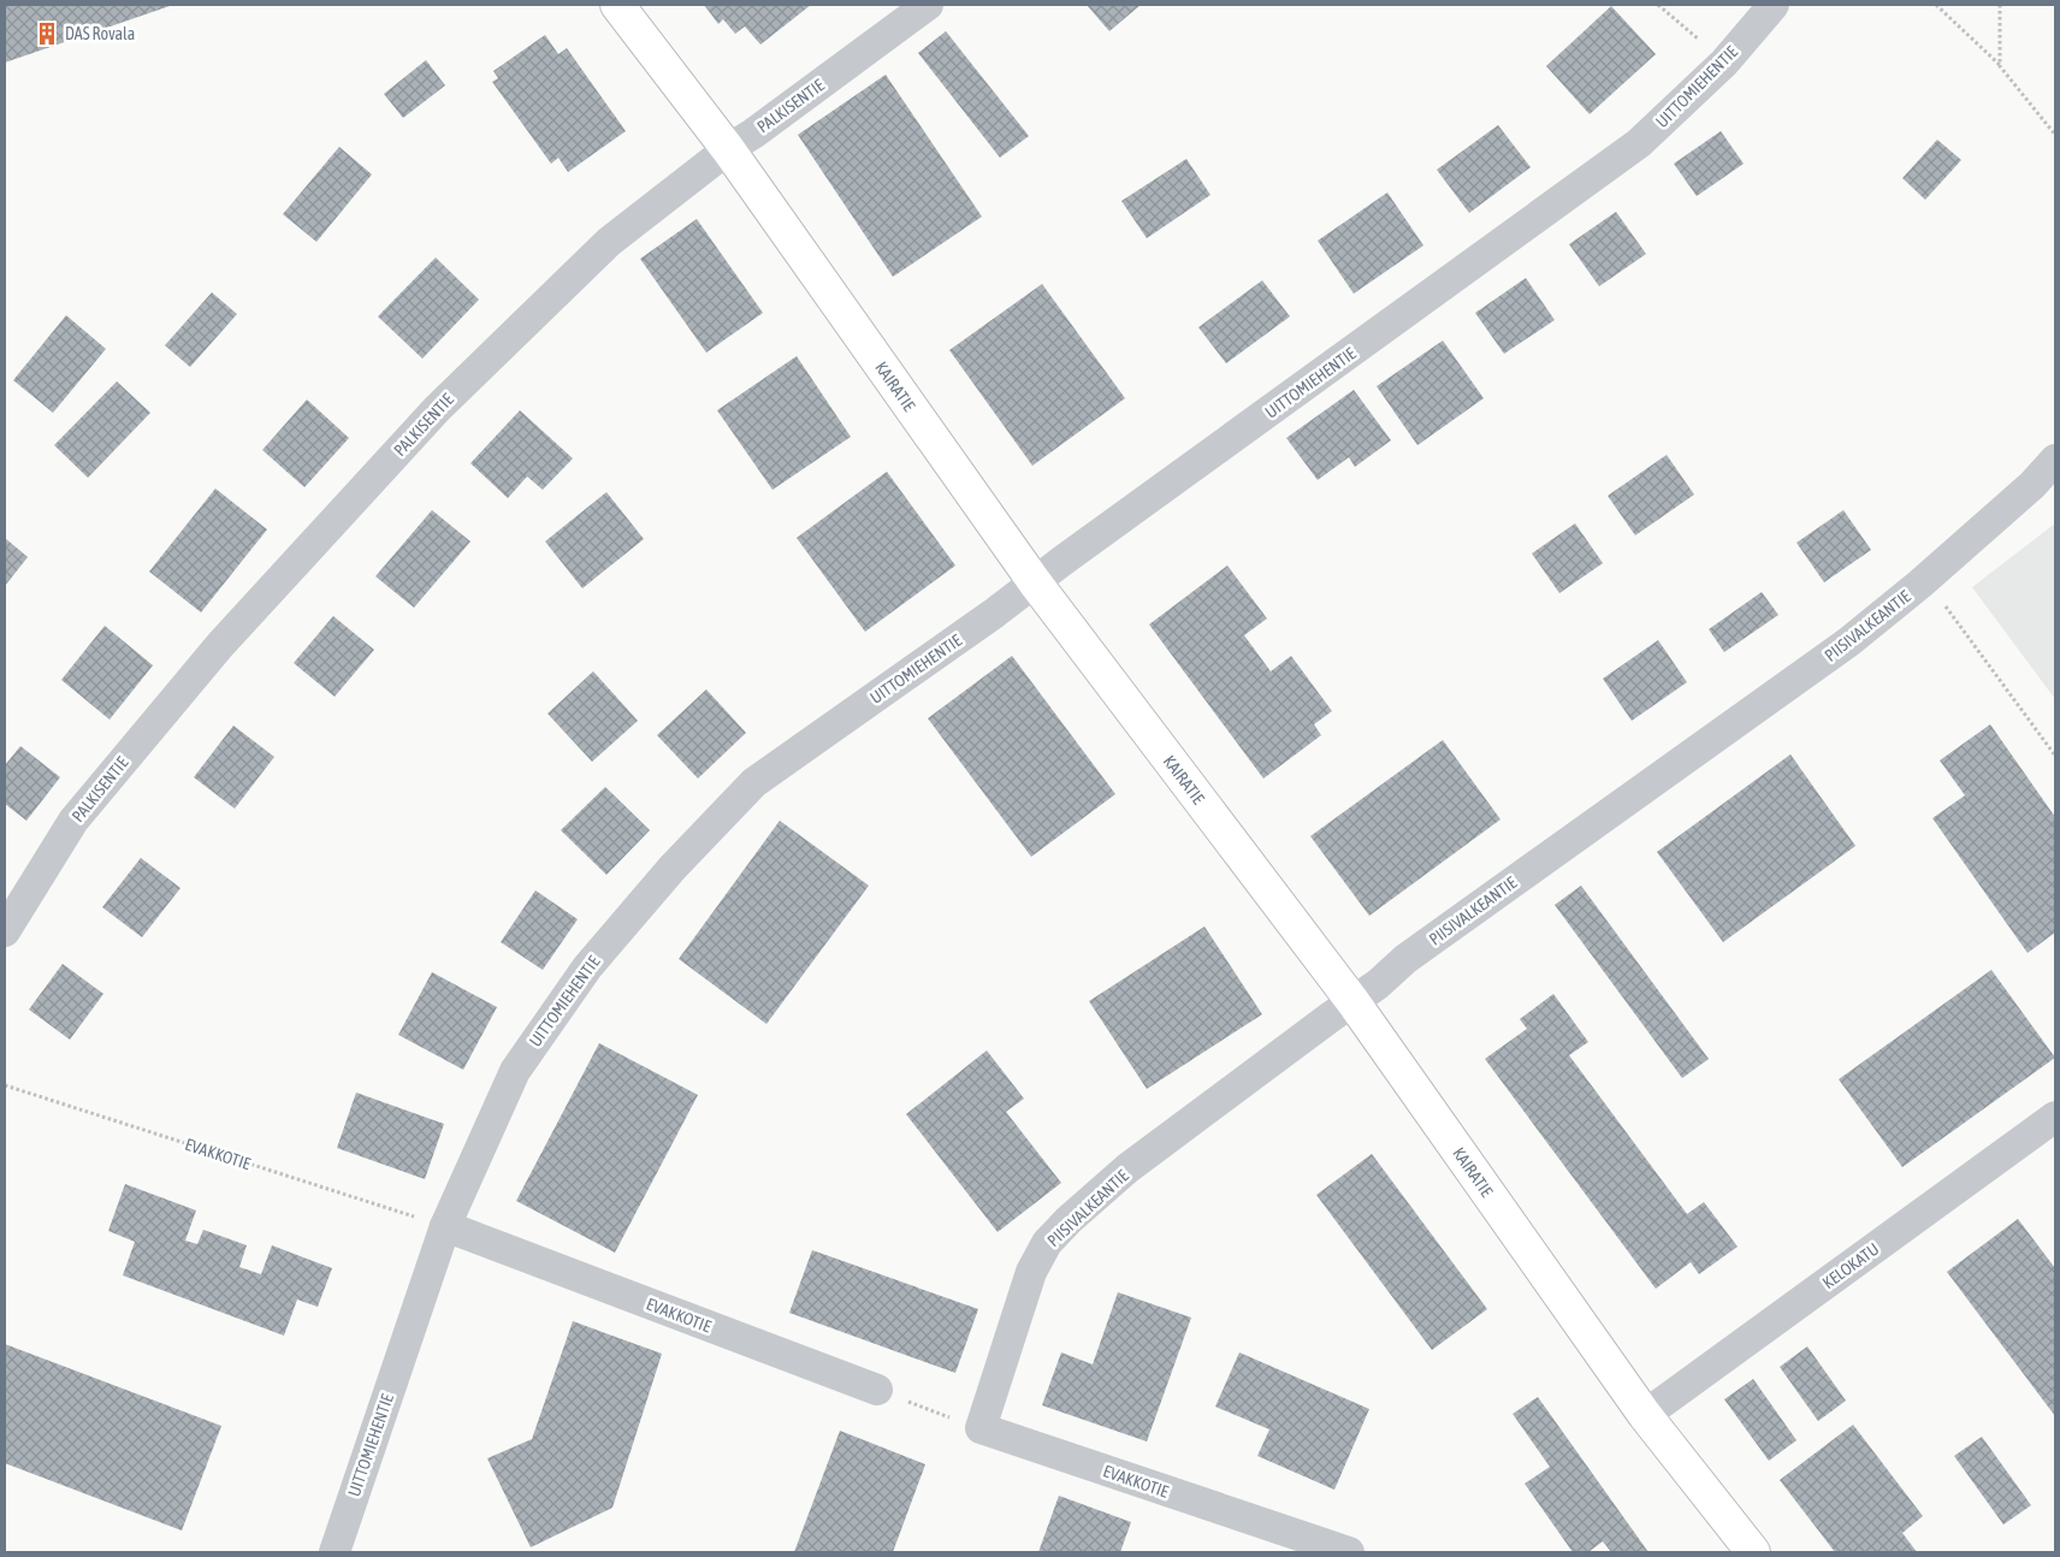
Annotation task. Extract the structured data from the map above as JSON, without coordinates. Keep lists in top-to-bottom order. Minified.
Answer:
{"streets":{"main road":["KAIRATIE"],"street":["UITTOMIEHENTIE","PALKISENTIE","PIISIVALKEANTIE","EVAKKOTIE","KELOKATU"]},"crossings":[["UITTOMIEHENTIE","KAIRATIE"],["UITTOMIEHENTIE","EVAKKOTIE"],["PALKISENTIE","KAIRATIE"],["KAIRATIE","PIISIVALKEANTIE"],["KAIRATIE","KELOKATU"],["PIISIVALKEANTIE","EVAKKOTIE"]],"places":{"building":["DAS Rovala"]}}
